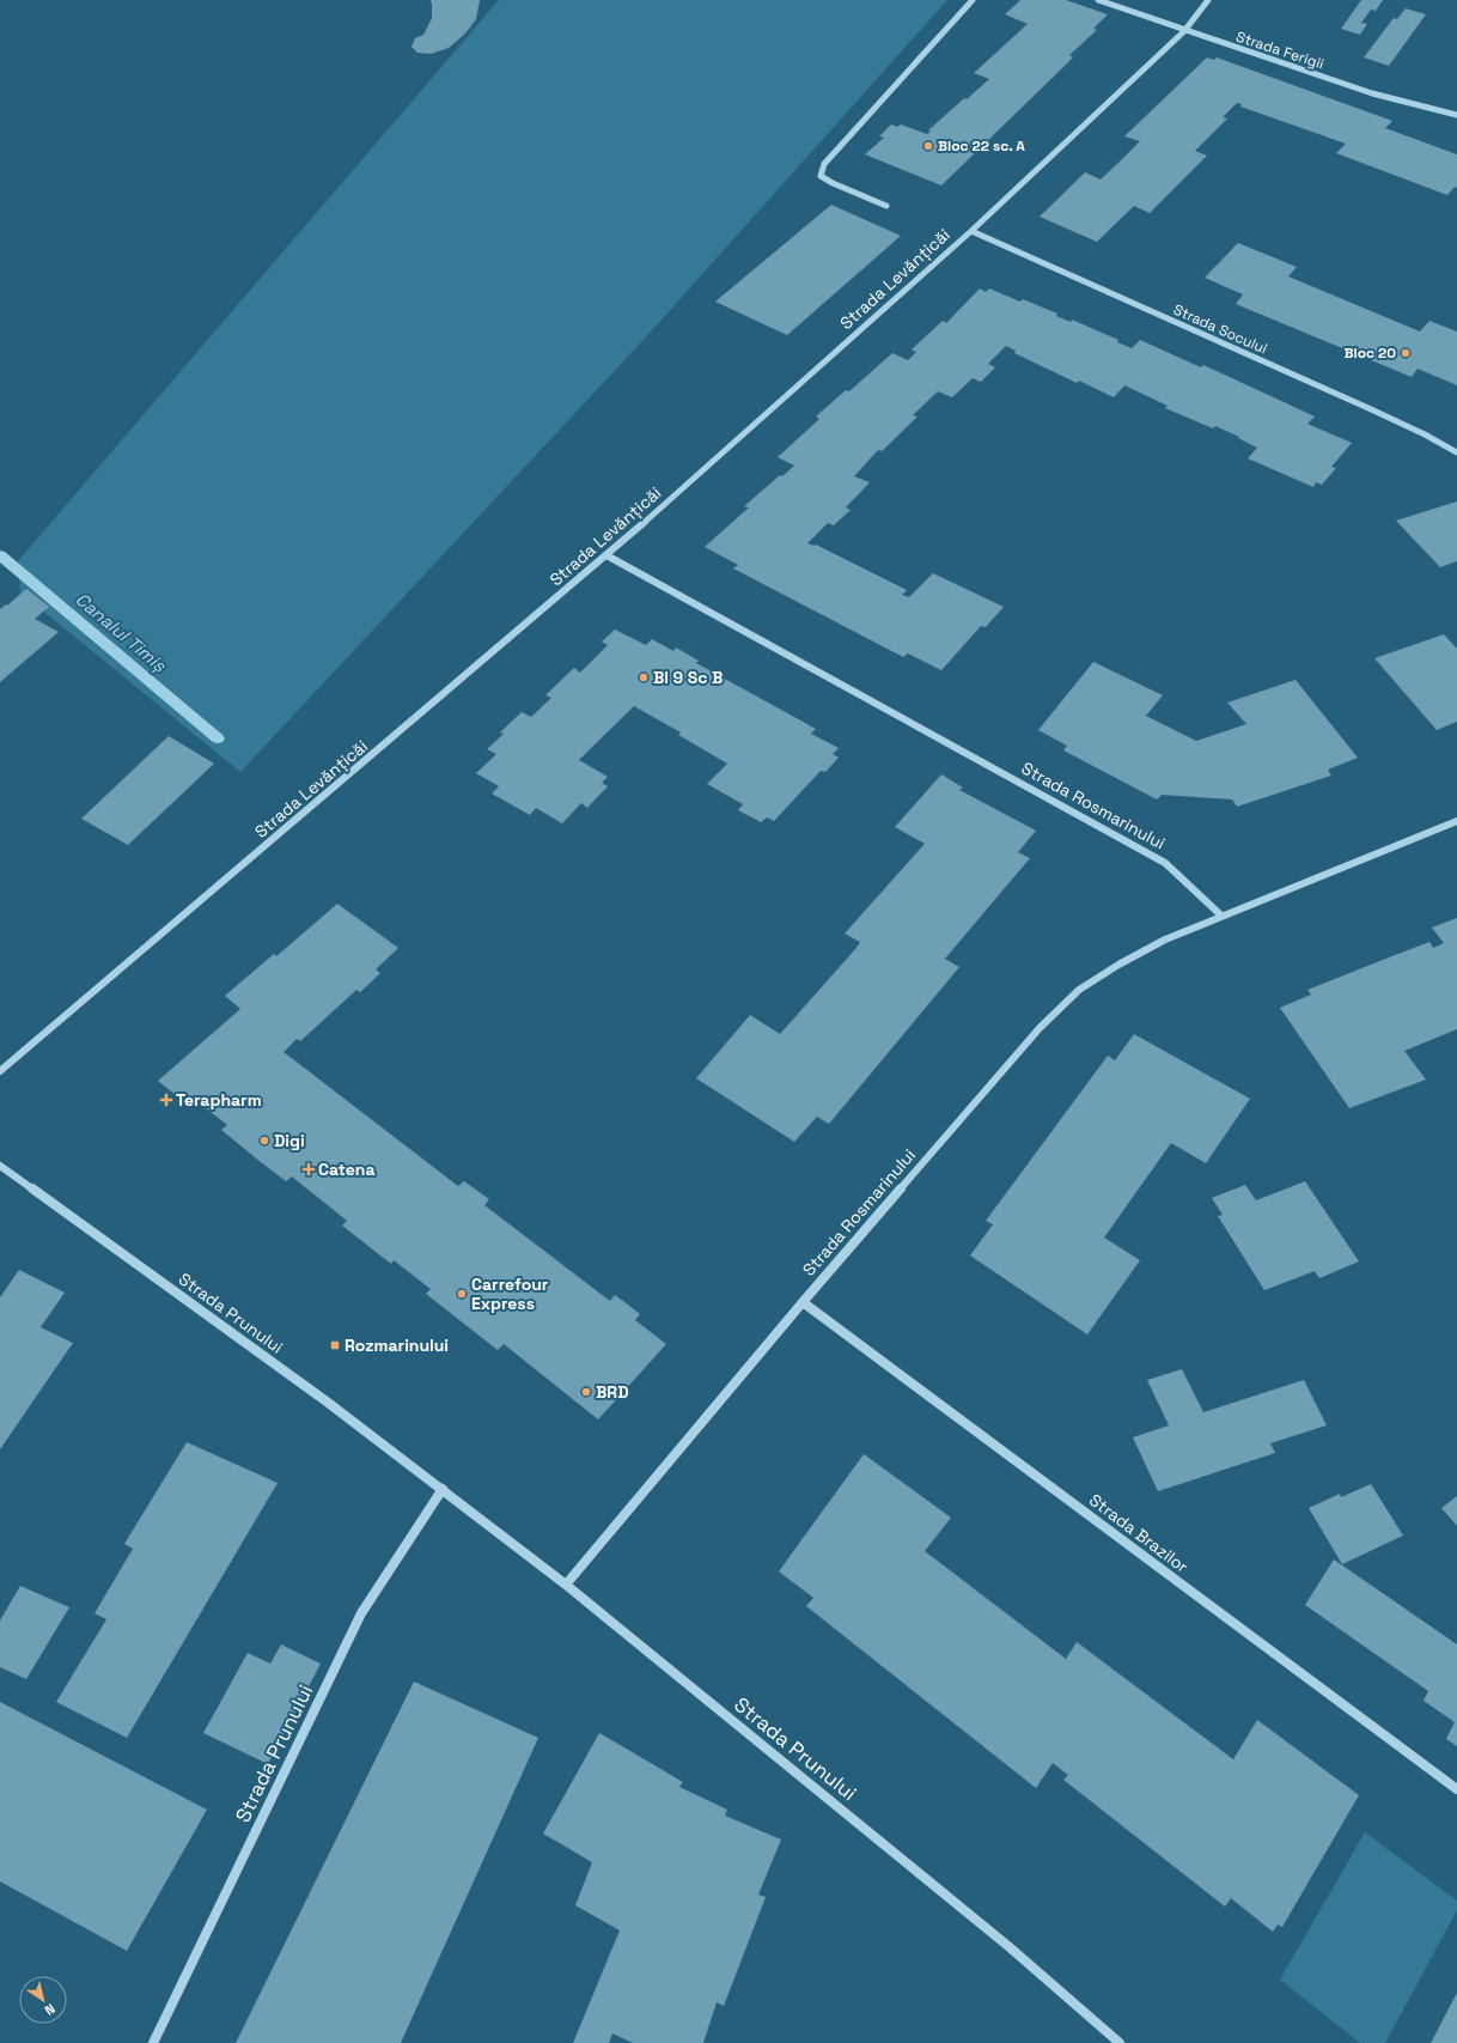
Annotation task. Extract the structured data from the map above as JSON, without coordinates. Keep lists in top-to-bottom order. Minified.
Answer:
{"streets":{"street":["Strada Ferigii","Strada Levănțicăi","Strada Socului","Strada Rosmarinului","Strada Prunului","Strada Brazilor"]},"crossings":[["Strada Ferigii","Strada Levănțicăi"],["Strada Levănțicăi","Strada Socului"],["Strada Levănțicăi","Strada Rosmarinului"],["Strada Rosmarinului","Strada Prunului"],["Strada Rosmarinului","Strada Brazilor"]],"water":["Canalul Timiș"],"places":{"other":["Bloc 22 sc. A","Bloc 20","Bl 9 Sc B","Digi","Carrefour Express","BRD"],"health":["Terapharm","Catena"],"transit":["Rozmarinului"]},"north":"bottom right"}
